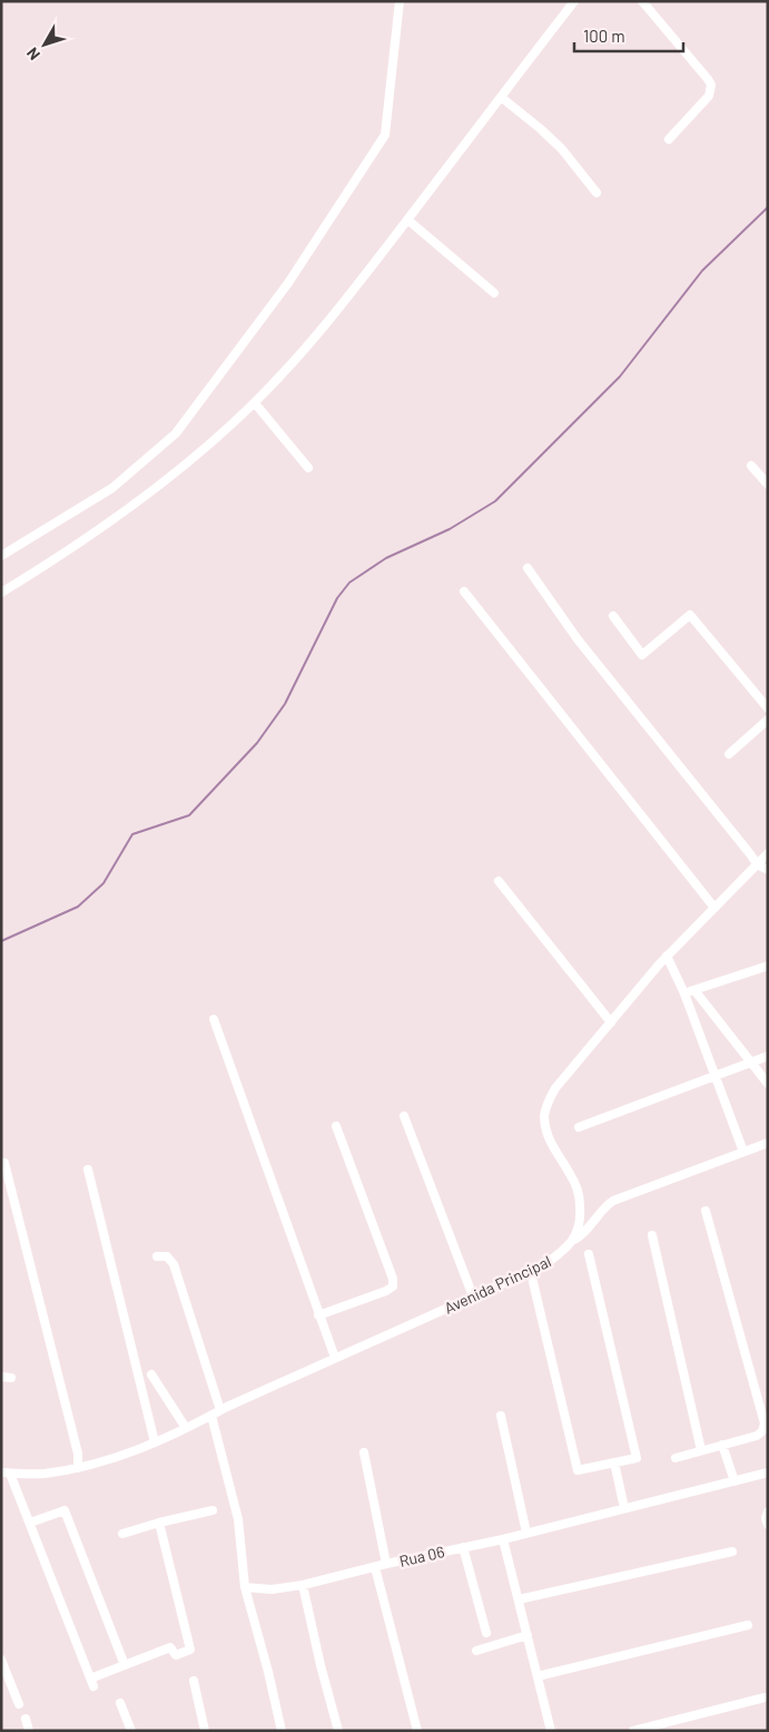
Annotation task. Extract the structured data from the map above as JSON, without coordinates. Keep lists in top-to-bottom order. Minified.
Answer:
{"streets":{"street":["Avenida Principal","Rua 06"]},"scale_bar":"100 m","north":"bottom left"}
